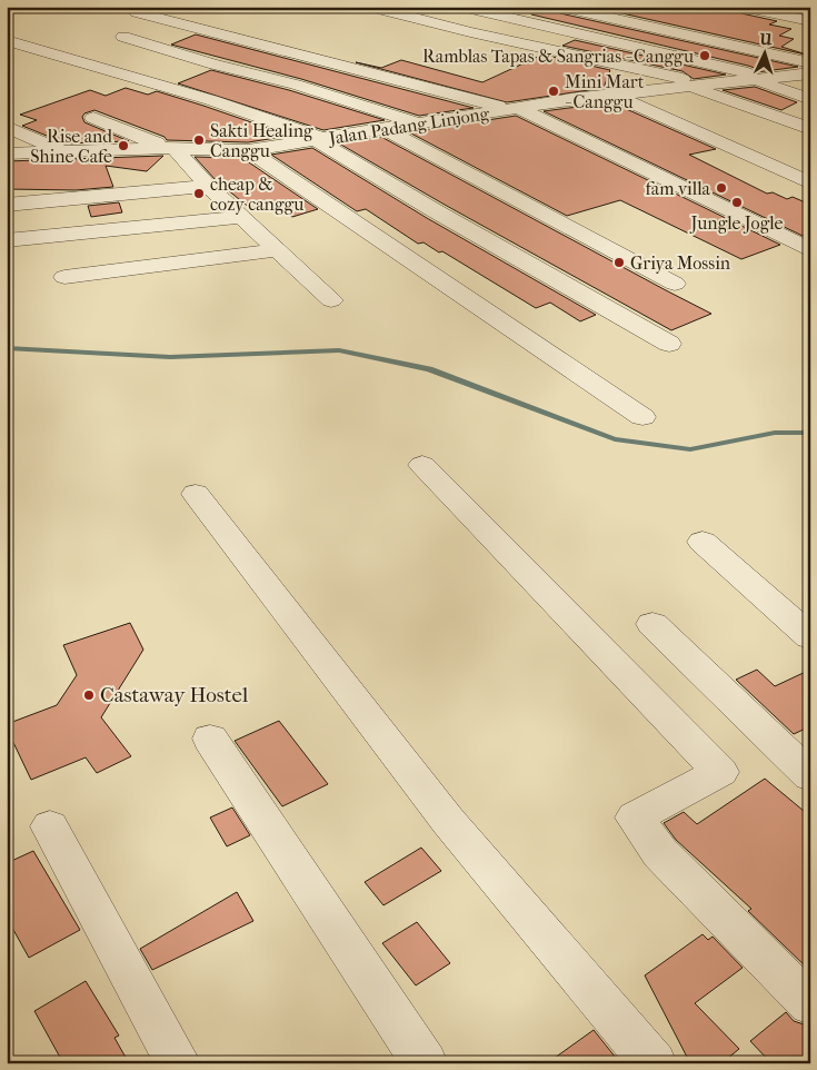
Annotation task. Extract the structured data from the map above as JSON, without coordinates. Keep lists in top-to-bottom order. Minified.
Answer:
{"streets":{"street":["Jalan Padang Linjong"]},"places":["Ramblas Tapas & Sangrias - Canggu","Mini Mart - Canggu","Sakti Healing Canggu","Rise and Shine Cafe","fam villa","cheap & cozy canggu","Jungle Jogle","Griya Mossin","Castaway Hostel"],"north":"top"}
